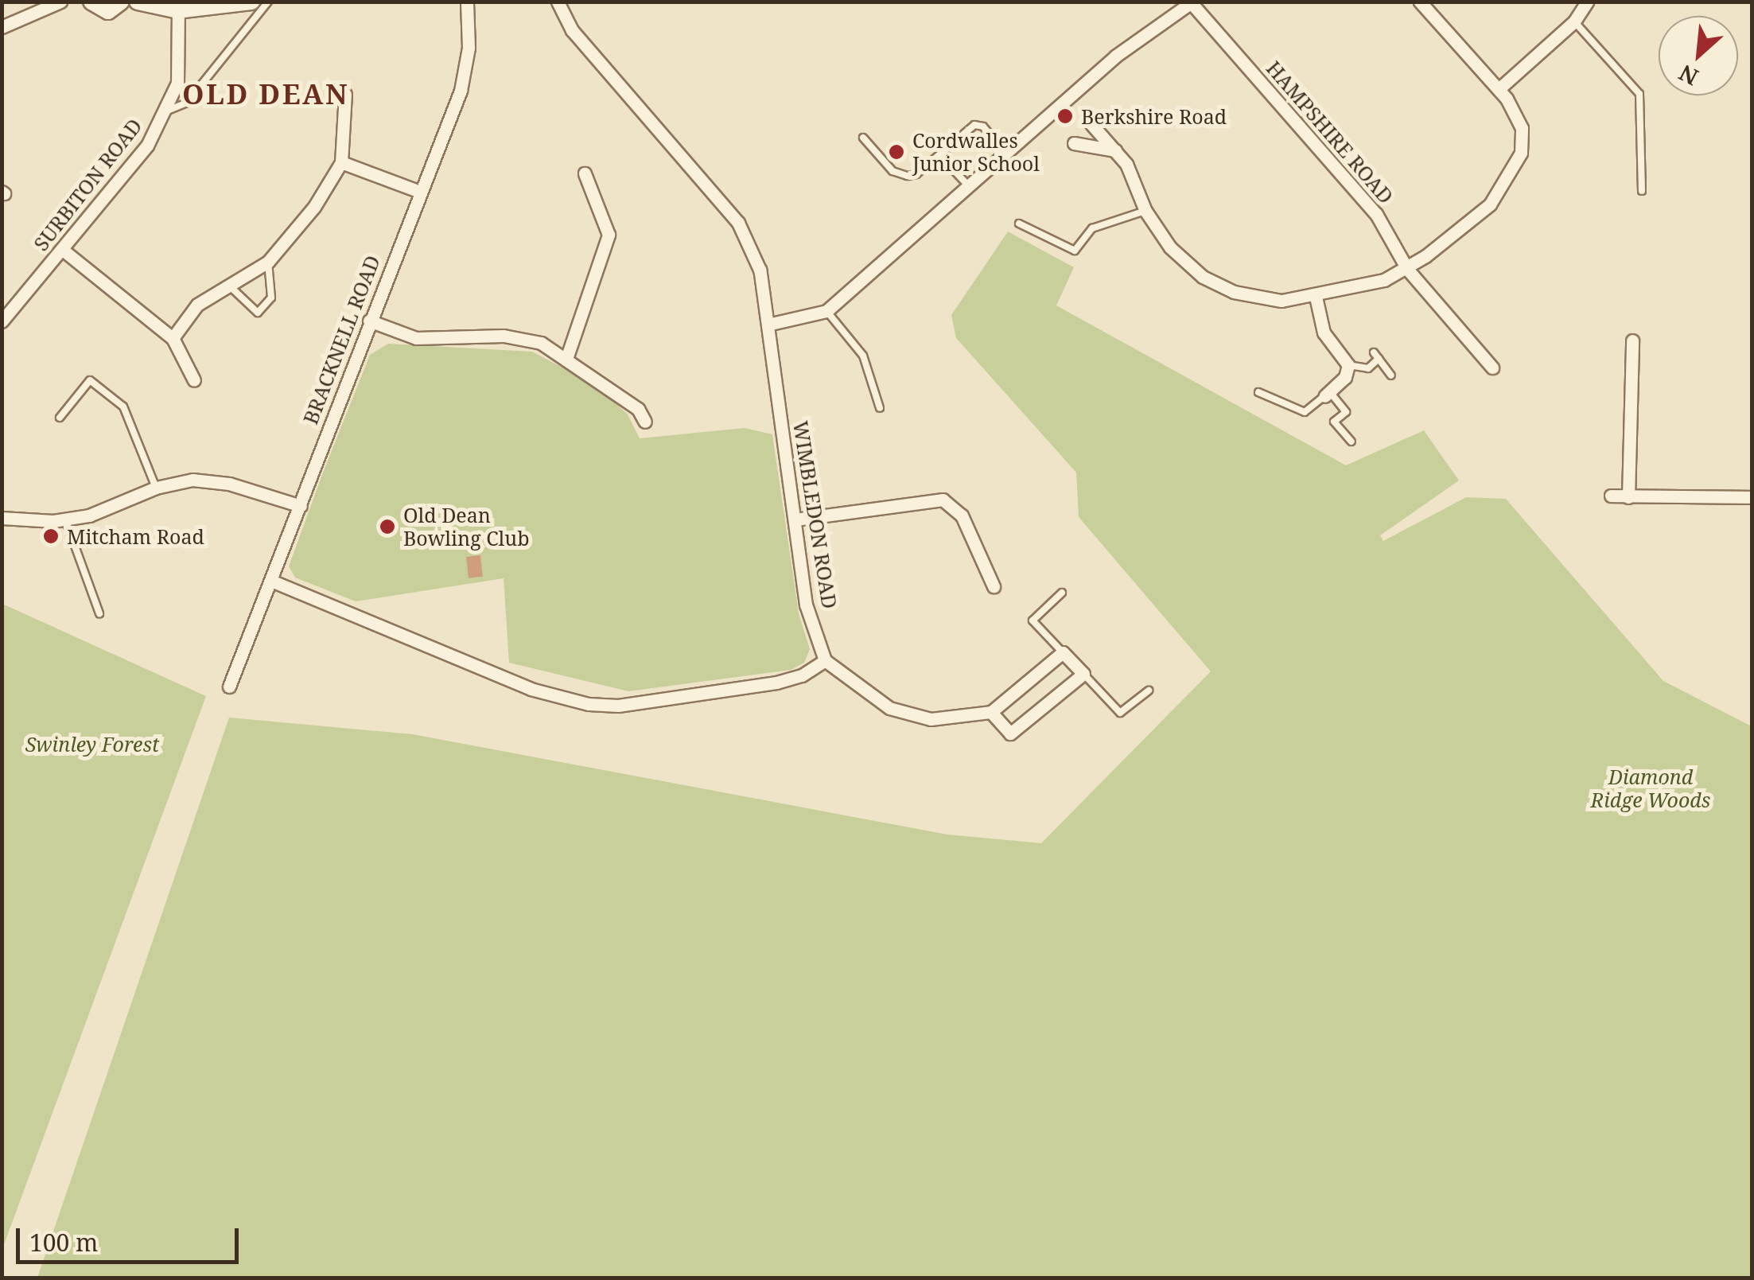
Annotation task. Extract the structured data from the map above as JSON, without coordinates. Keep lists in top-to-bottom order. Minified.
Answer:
{"streets":{"street":["HAMPSHIRE ROAD","SURBITON ROAD","BRACKNELL ROAD","WIMBLEDON ROAD"]},"districts":["OLD DEAN"],"parks":["Swinley Forest","Diamond Ridge Woods"],"places":["Berkshire Road","Cordwalles Junior School","Old Dean Bowling Club","Mitcham Road"],"scale_bar":"100 m","north":"bottom left"}
